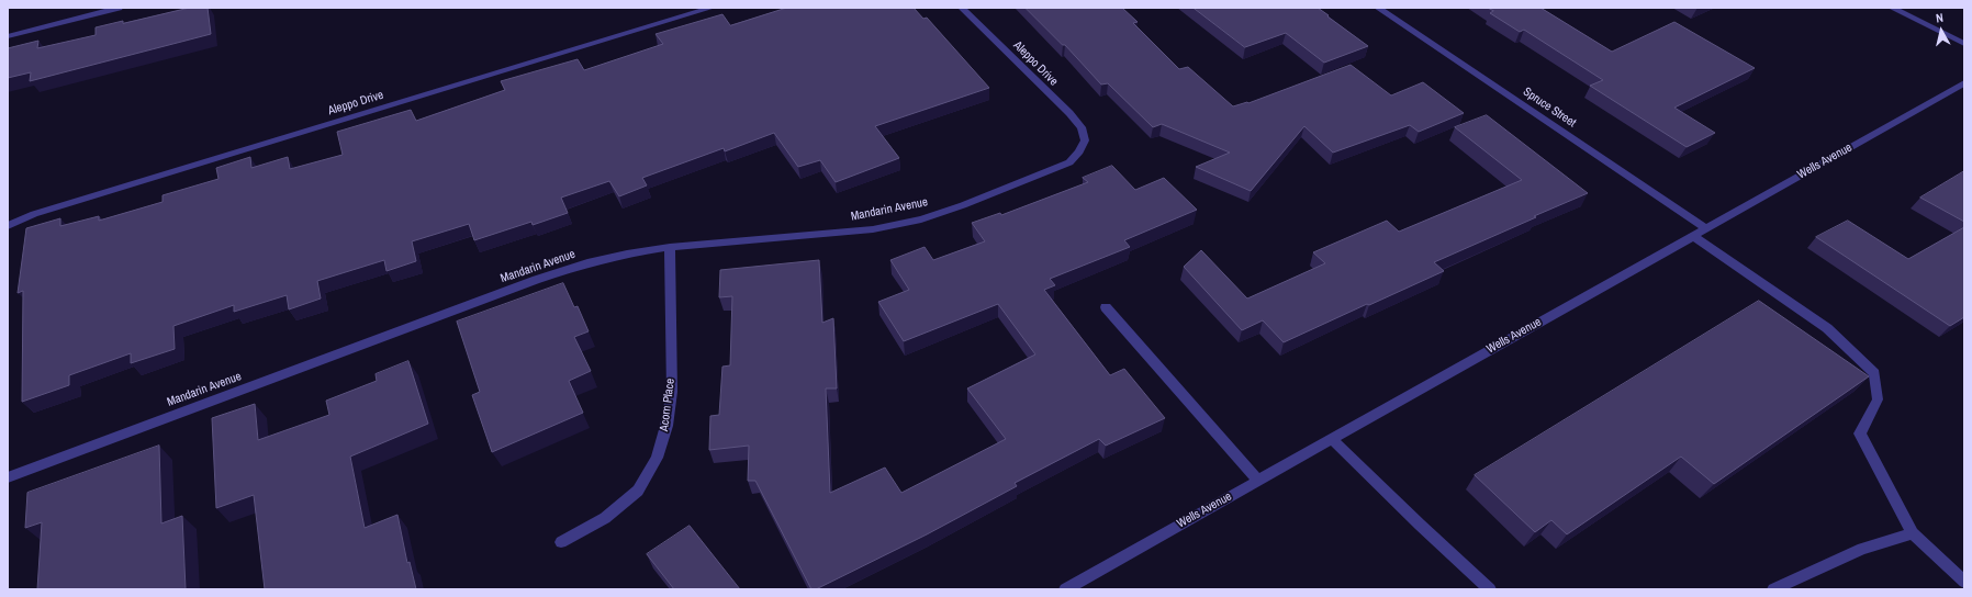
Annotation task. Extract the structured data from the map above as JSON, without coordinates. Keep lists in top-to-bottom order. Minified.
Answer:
{"streets":{"street":["Aleppo Drive","Spruce Street","Wells Avenue","Mandarin Avenue","Acorn Place"]},"crossings":[["Aleppo Drive","Mandarin Avenue"],["Spruce Street","Wells Avenue"],["Mandarin Avenue","Acorn Place"]],"north":"top"}
